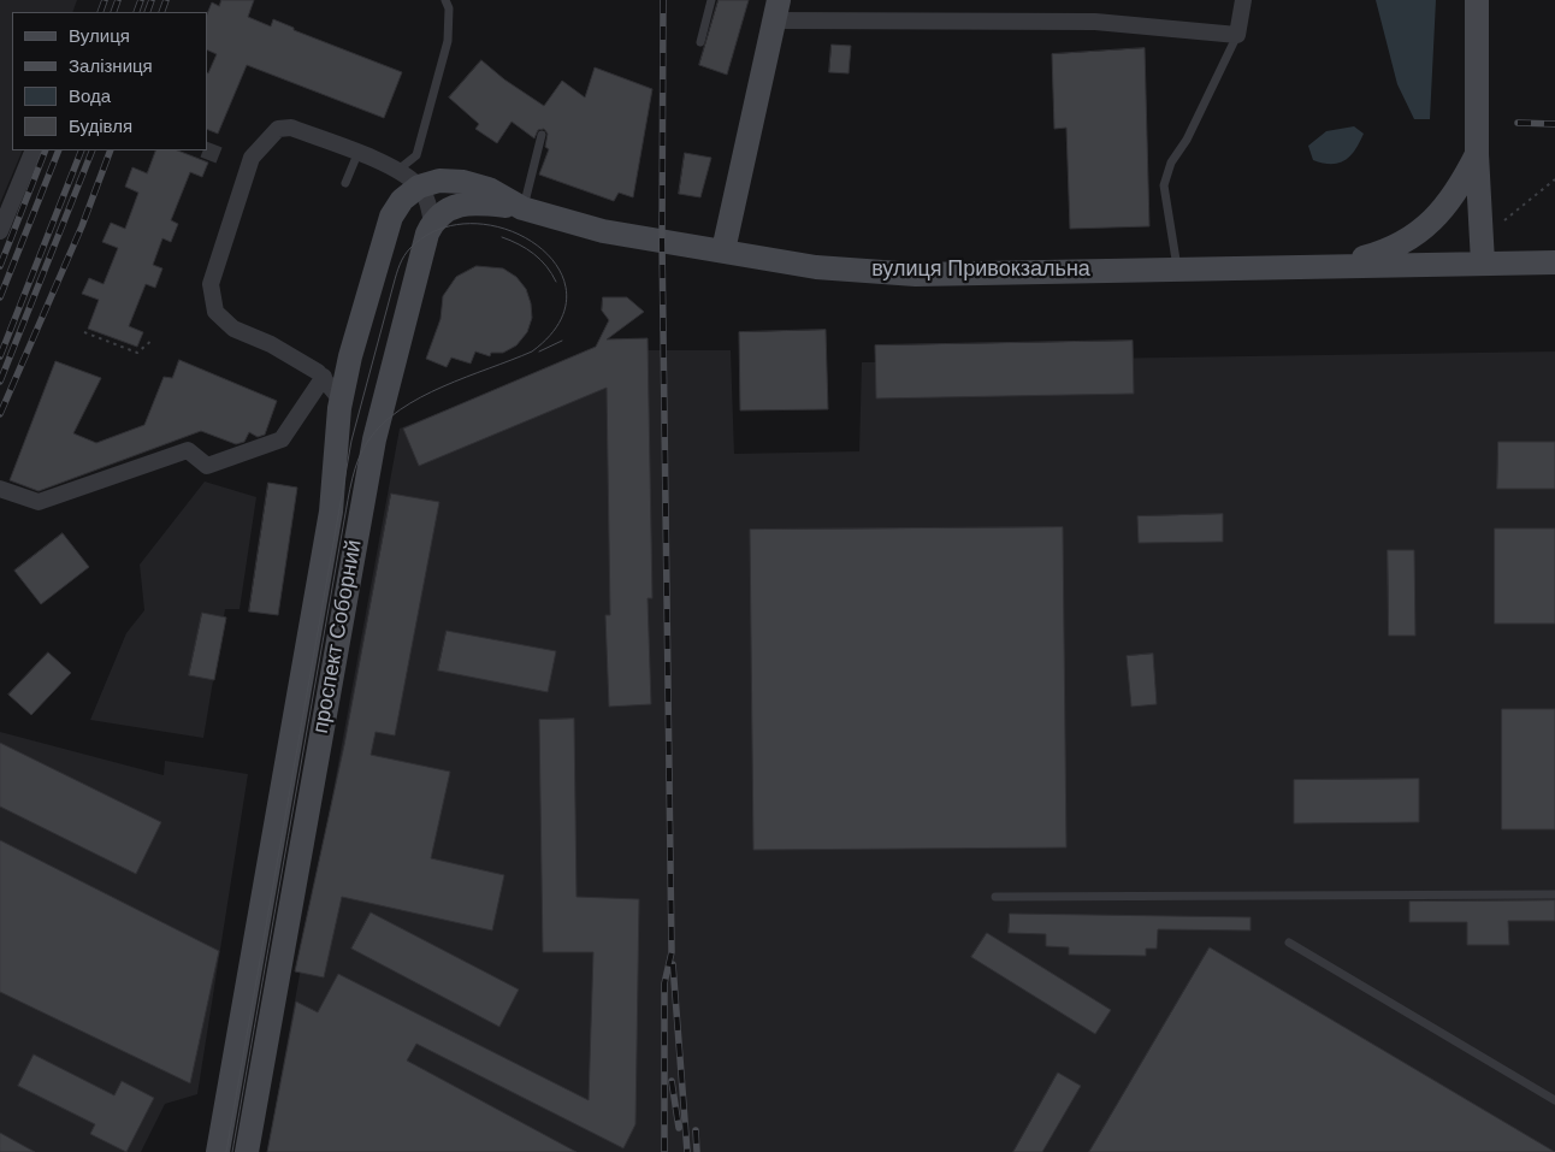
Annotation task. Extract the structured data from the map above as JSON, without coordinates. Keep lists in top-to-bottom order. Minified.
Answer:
{"streets":{"main road":["вулиця Привокзальна","проспект Соборний"]},"crossings":[["вулиця Привокзальна","проспект Соборний"]],"legend":["Вулиця","Залізниця","Вода","Будівля"]}
